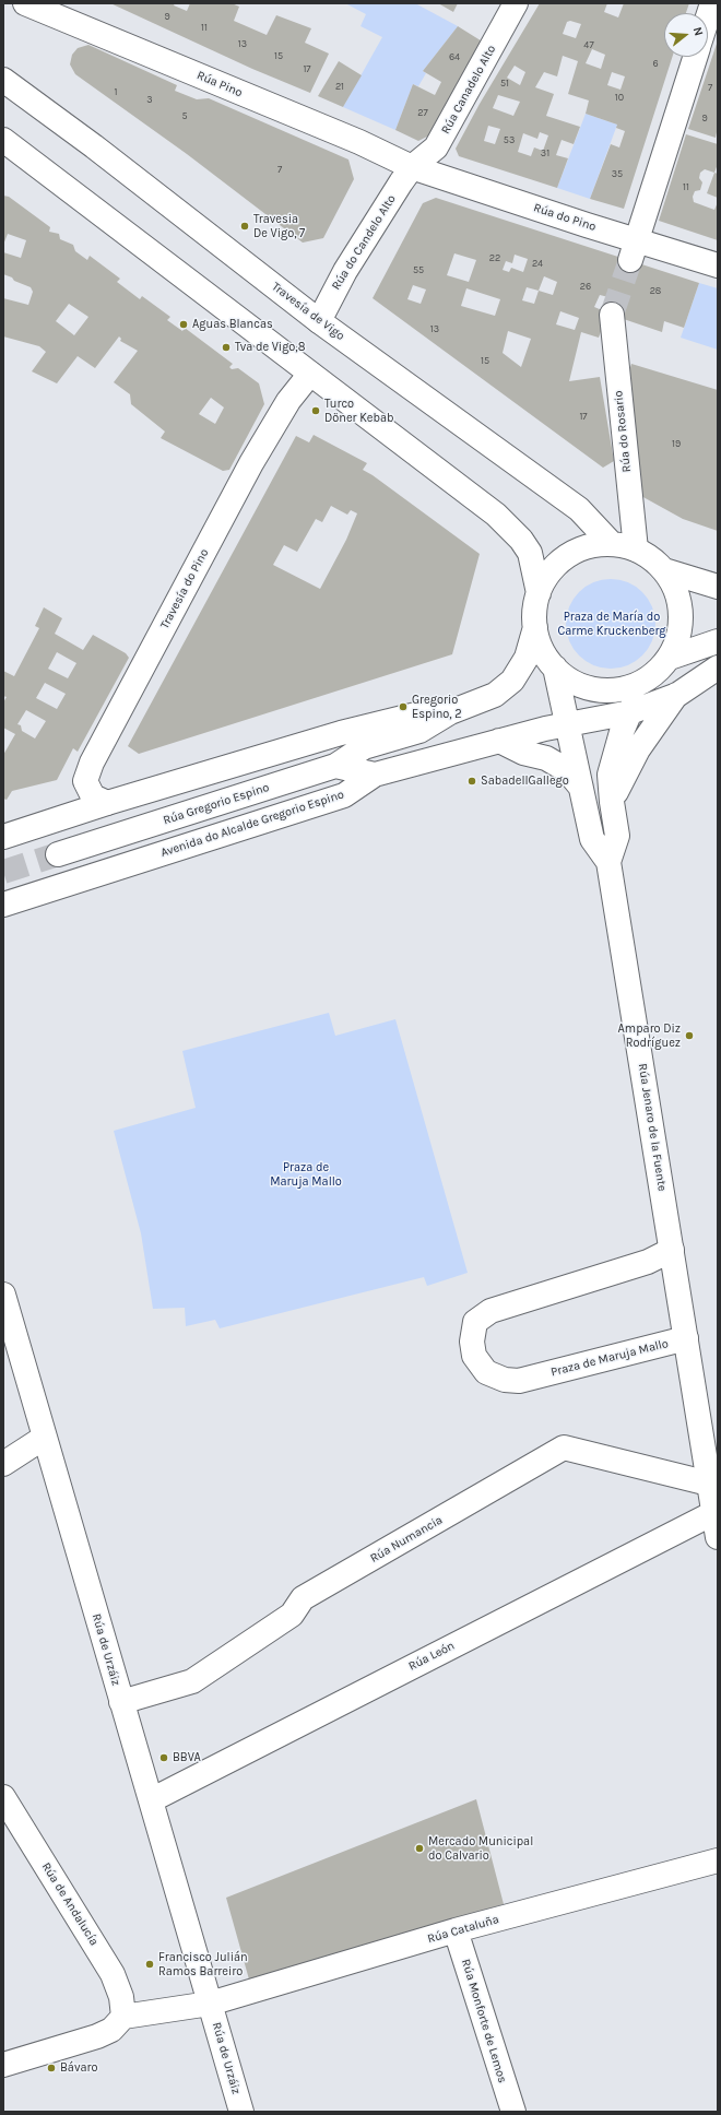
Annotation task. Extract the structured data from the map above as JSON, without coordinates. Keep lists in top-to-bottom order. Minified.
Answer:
{"streets":{"street":["Rúa Pino","Rúa Canadelo Alto","Rúa do Pino","Rúa do Candelo Alto","Travesía de Vigo","Rúa do Rosario","Travesía do Pino","Rúa Gregorio Espino","Avenida do Alcalde Gregorio Espino","Rúa Jenaro de la Fuente","Praza de Maruja Mallo","Rúa Numancia","Rúa de Urzáiz","Rúa León","Rúa de Andalucía","Rúa Cataluña","Rúa Monforte de Lemos"]},"crossings":[["Rúa Pino","Rúa Canadelo Alto"],["Rúa Pino","Rúa do Pino"],["Rúa Pino","Rúa do Candelo Alto"],["Rúa Canadelo Alto","Rúa do Pino"],["Rúa Canadelo Alto","Rúa do Candelo Alto"],["Rúa do Pino","Rúa do Candelo Alto"],["Rúa do Candelo Alto","Travesía de Vigo"],["Travesía de Vigo","Rúa do Rosario"],["Travesía de Vigo","Rúa Jenaro de la Fuente"],["Rúa do Rosario","Rúa Jenaro de la Fuente"],["Avenida do Alcalde Gregorio Espino","Rúa Jenaro de la Fuente"],["Rúa Jenaro de la Fuente","Praza de Maruja Mallo"],["Rúa Jenaro de la Fuente","Rúa Numancia"],["Rúa Jenaro de la Fuente","Rúa León"],["Rúa Numancia","Rúa de Urzáiz"],["Rúa de Urzáiz","Rúa León"],["Rúa de Urzáiz","Rúa Cataluña"],["Rúa Cataluña","Rúa Monforte de Lemos"]],"parks":["Praza de María do Carme Kruckenberg","Praza de Maruja Mallo"],"places":["Travesia De Vigo, 7","Aguas Blancas","Tva de Vigo,8","Turco Döner Kebab","Gregorio Espino, 2","SabadellGallego","Amparo Diz Rodríguez","BBVA","Mercado Municipal do Calvario","Francisco Julián Ramos Barreiro","Bávaro"],"house_numbers":["9","11","13","47","15","64","6","17","51","21","7","1","10","3","27","5","9","53","31","7","35","11","22","24","55","26","28","13","15","17","19"],"north":"right"}
